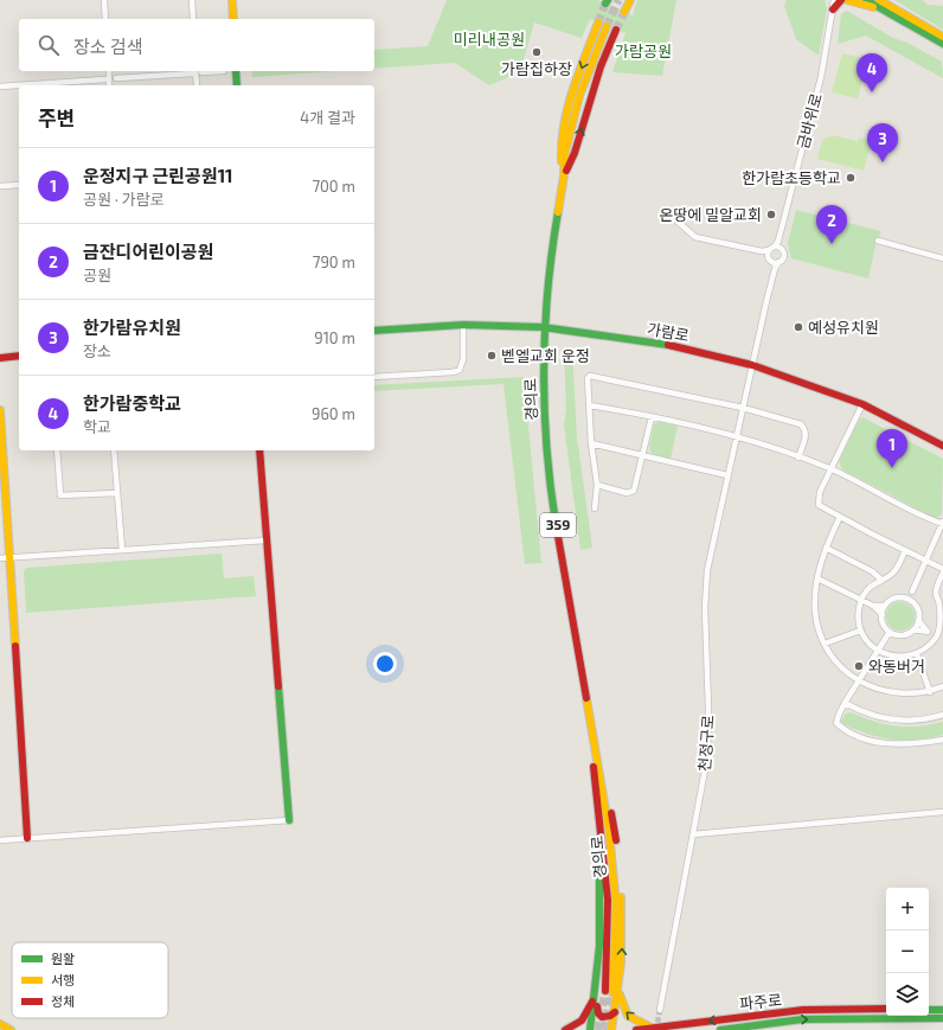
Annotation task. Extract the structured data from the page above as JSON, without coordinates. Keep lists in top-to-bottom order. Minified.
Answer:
{"streets":{"main road":["가람로","경의로","359","파주로"],"street":["금바위로","천정구로"]},"crossings":[["가람로","경의로"],["가람로","천정구로"]],"parks":["미리내공원","가람공원"],"places":["가람집하장","한가람초등학교","온땅에 밀알교회","예성유치원","벧엘교회 운정","와동버거"],"legend":["원활","서행","정체"],"page":{"search":"장소 검색","pins":["4","3","2","1"],"heading":["주변","4개 결과"],"list":[{"mark":"1","name":"운정지구 근린공원11","note":"공원 · 가람로","value":"700 m"},{"mark":"2","name":"금잔디어린이공원","note":"공원","value":"790 m"},{"mark":"3","name":"한가람유치원","note":"장소","value":"910 m"},{"mark":"4","name":"한가람중학교","note":"학교","value":"960 m"}],"map_buttons":["+","−"]}}
